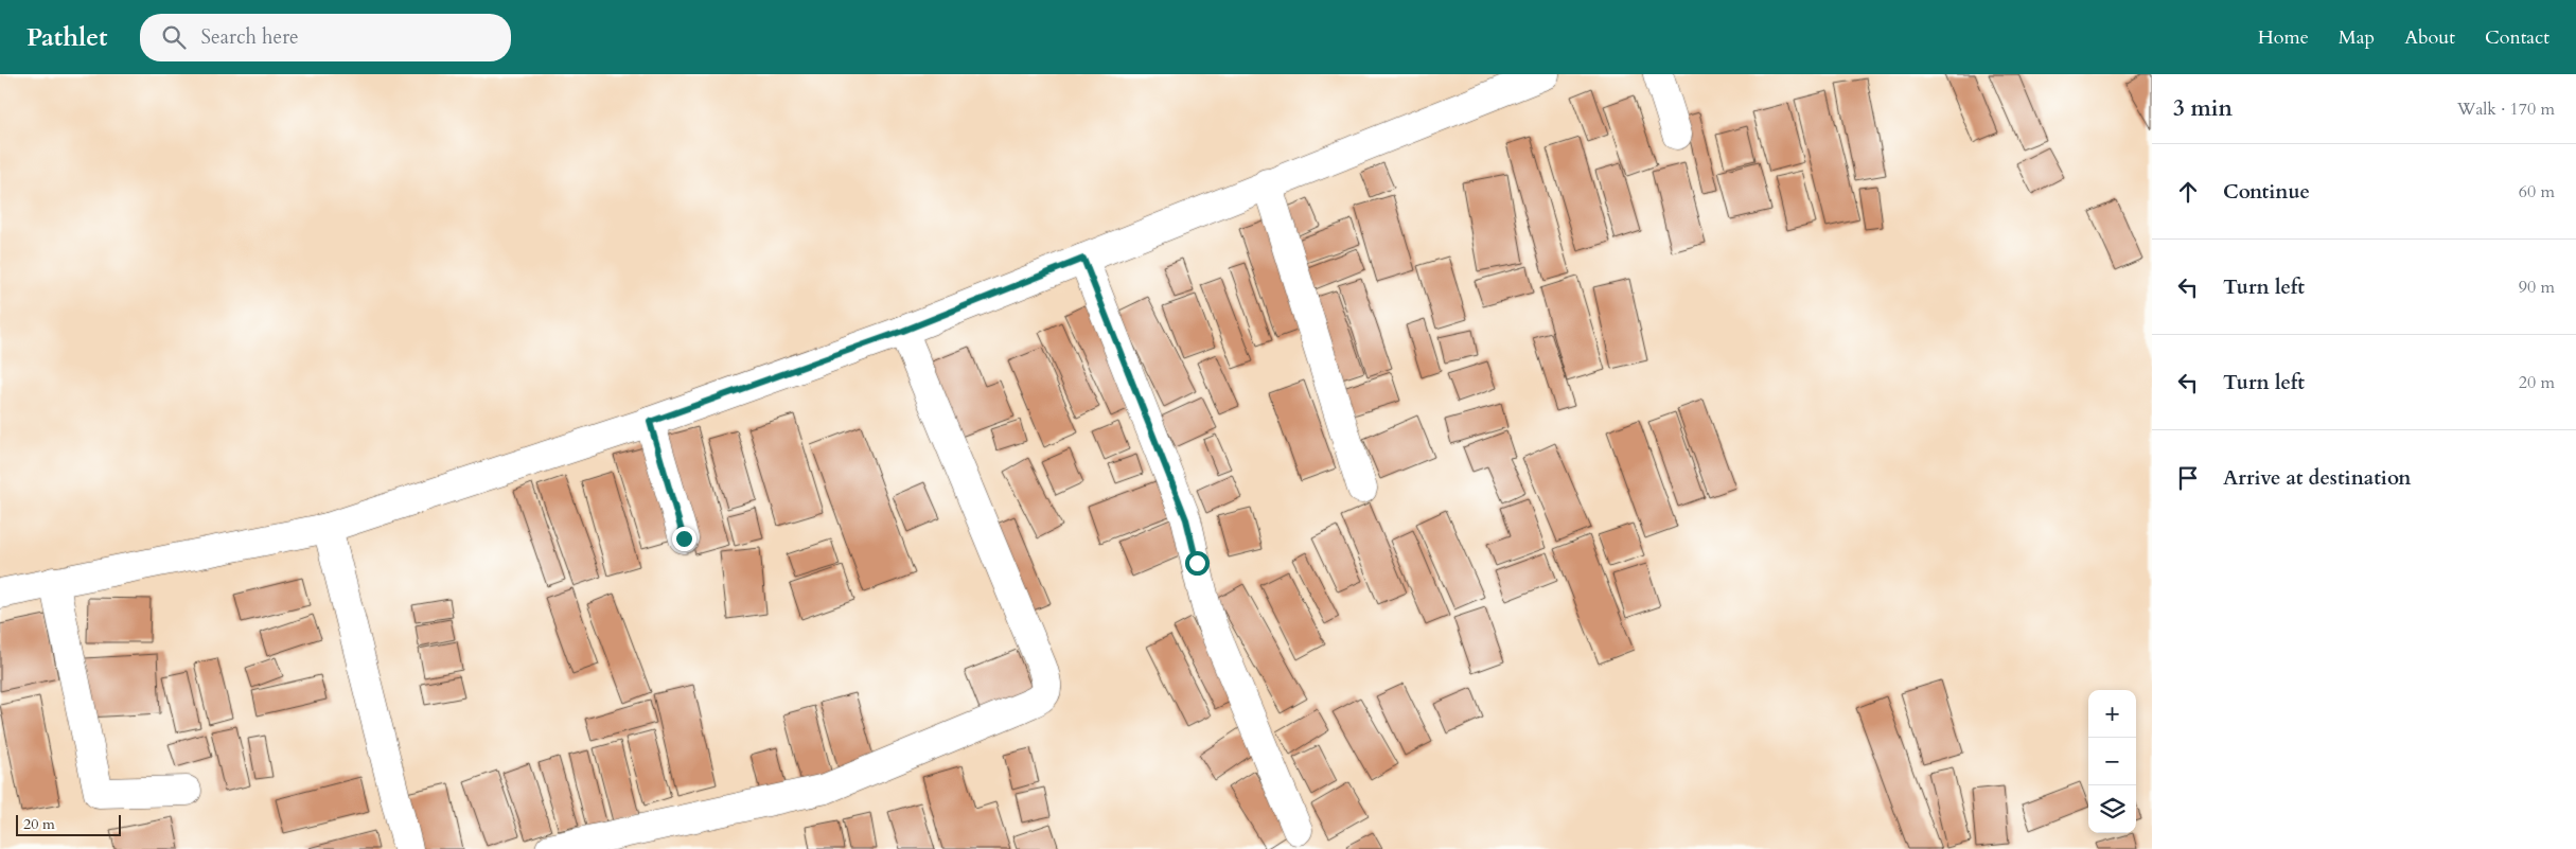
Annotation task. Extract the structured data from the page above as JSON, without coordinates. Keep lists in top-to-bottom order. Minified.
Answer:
{"scale_bar":"20 m","page":{"header":"Pathlet","search":"Search here","nav":["Home","Map","About","Contact"],"heading":["3 min","Walk · 170 m"],"list":[["Continue","60 m"],["Turn left","90 m"],["Turn left","20 m"],"Arrive at destination"],"map_buttons":["+","−"],"scale":"20 m"}}
